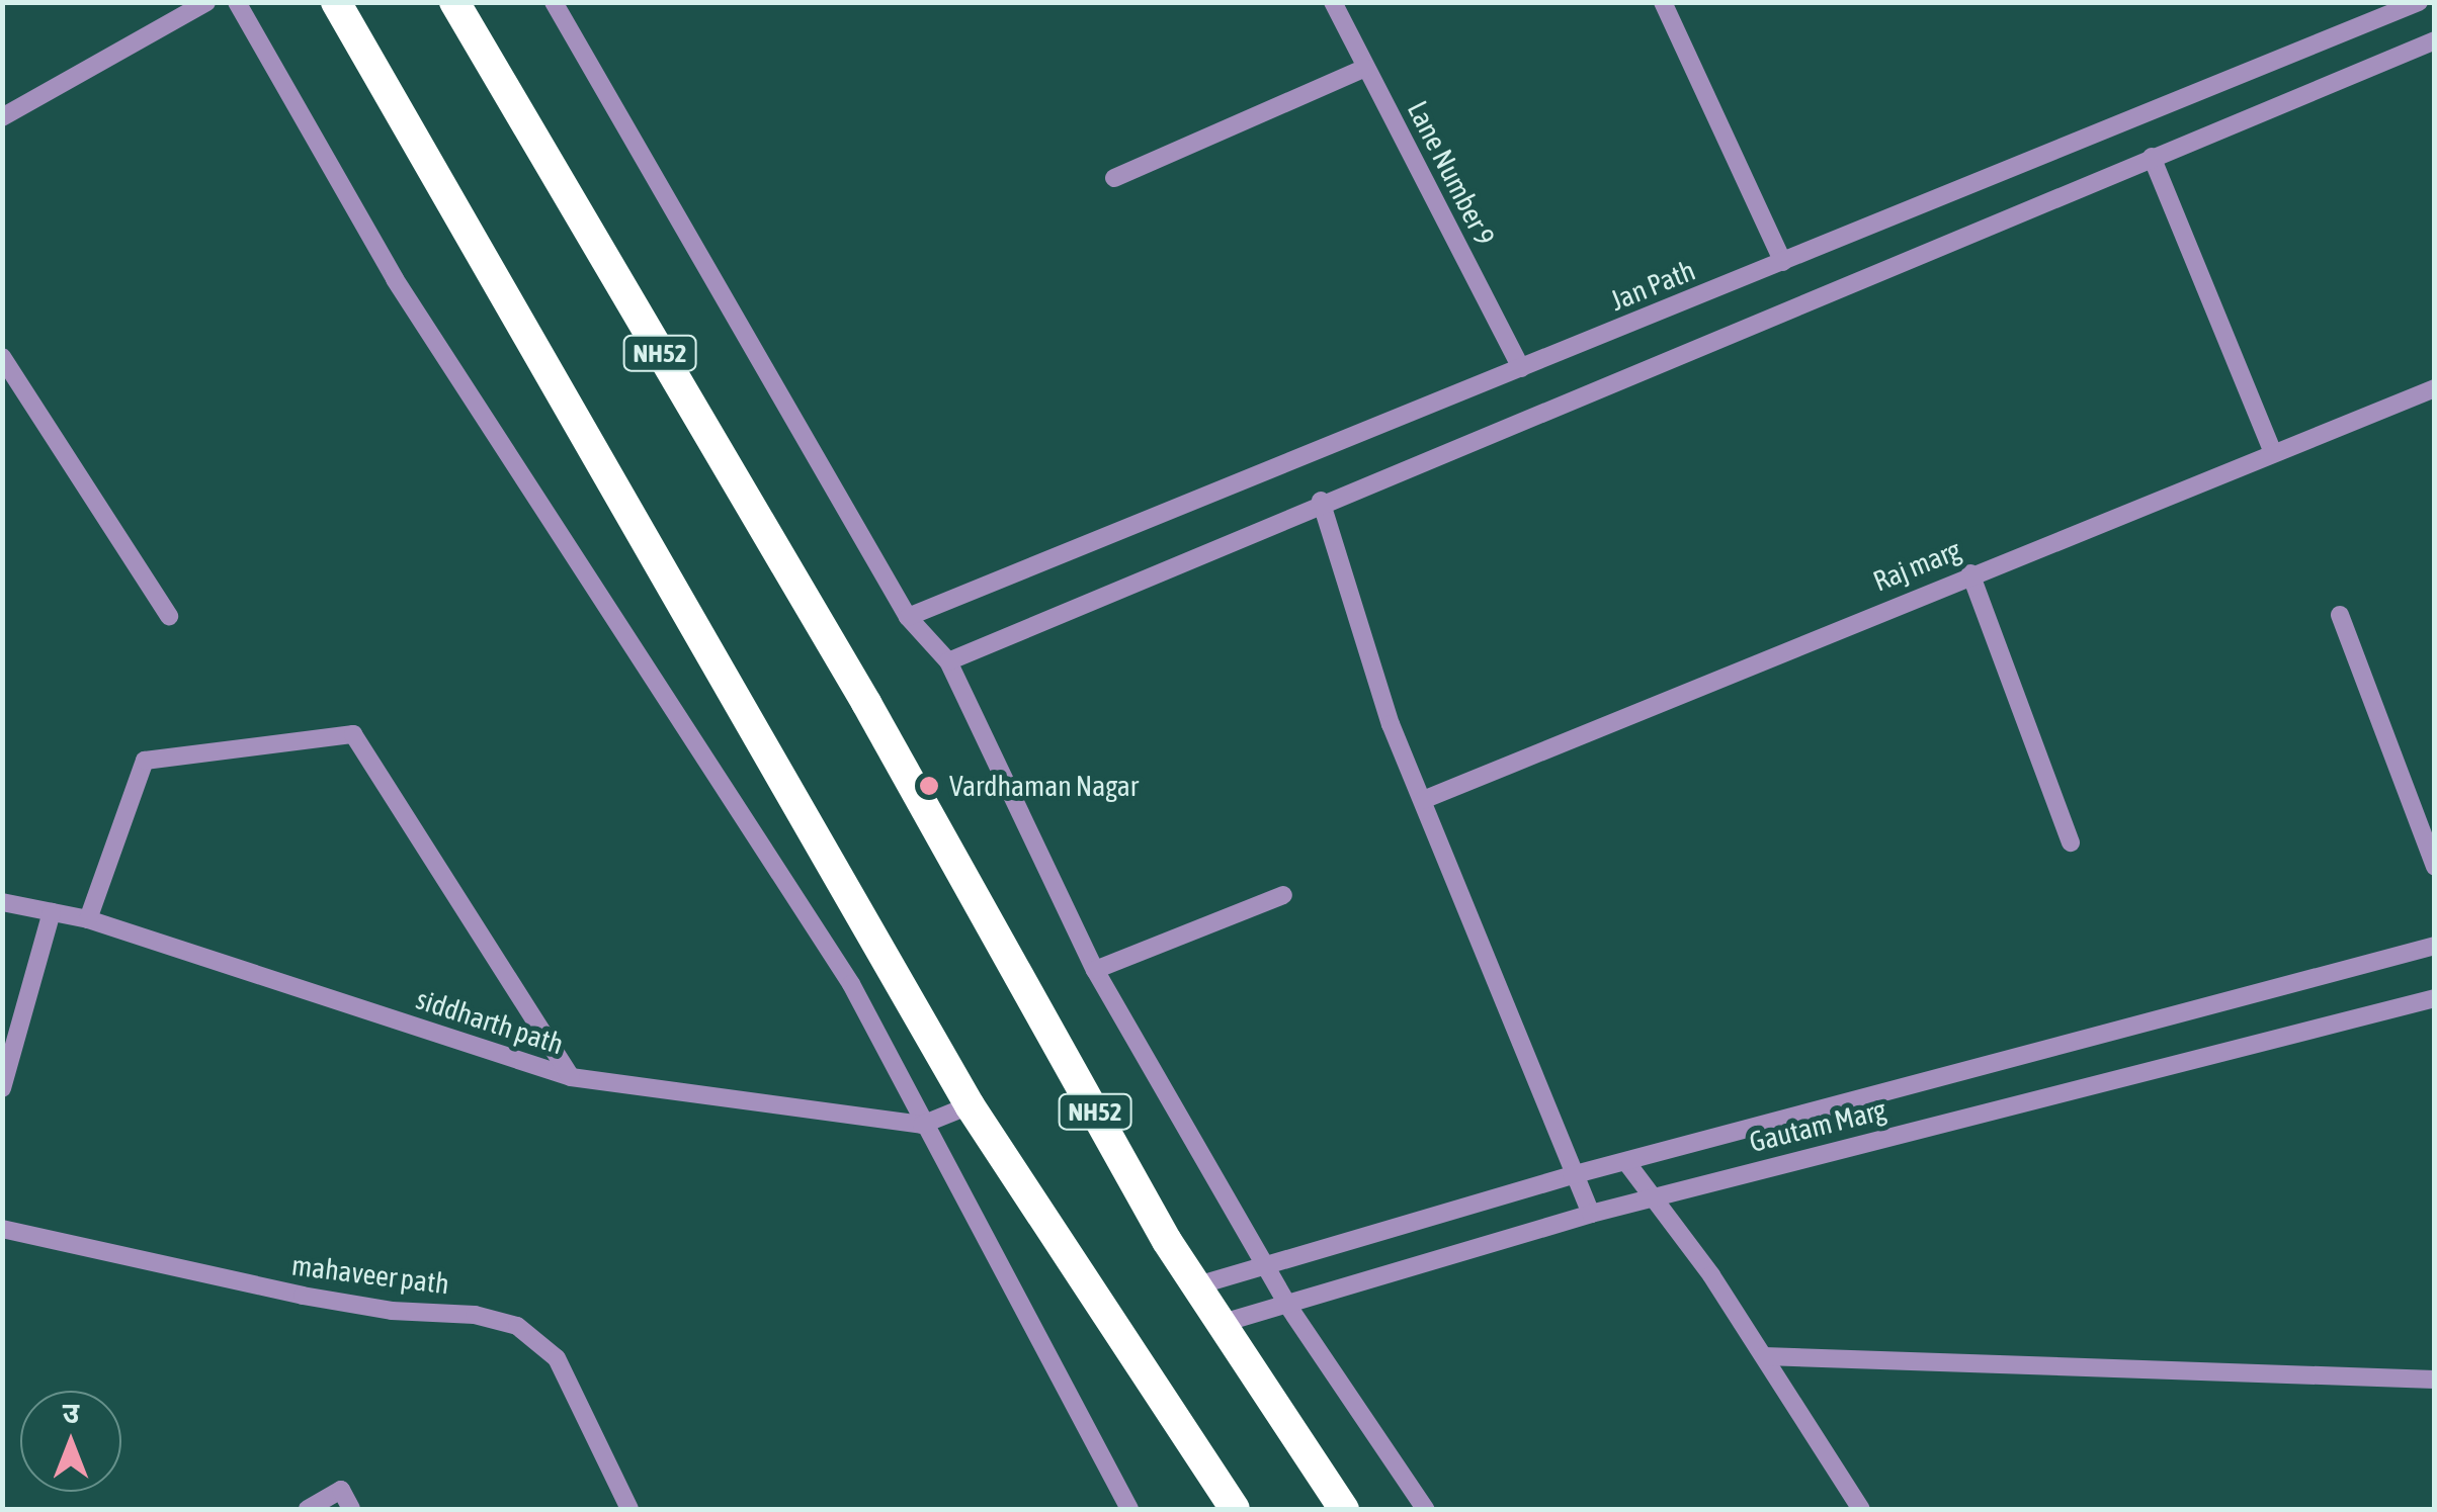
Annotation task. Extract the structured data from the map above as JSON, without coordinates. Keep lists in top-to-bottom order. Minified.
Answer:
{"streets":{"highway":["NH52"],"street":["Lane Number 9","Jan Path","Raj marg","siddharth path","Gautam Marg","mahaveer path"]},"crossings":[["Lane Number 9","Jan Path"],["NH52","Gautam Marg"]],"places":["Vardhaman Nagar"],"north":"top"}
